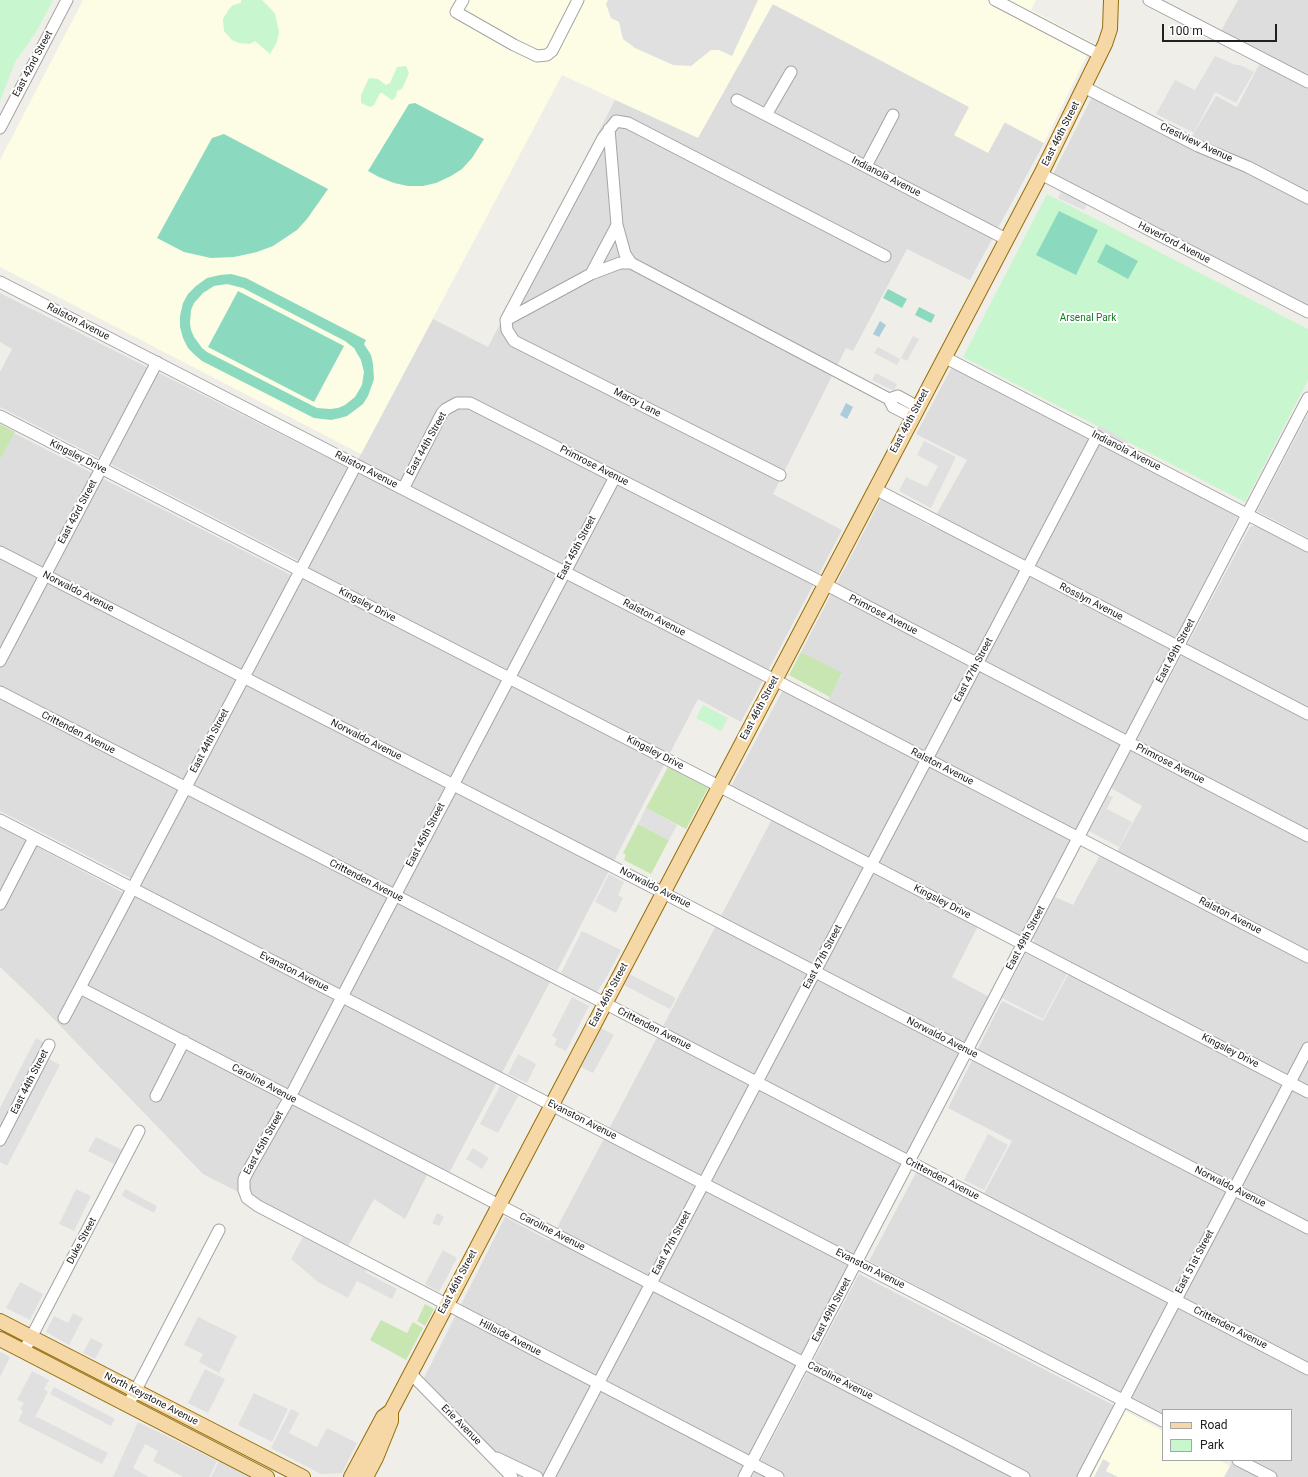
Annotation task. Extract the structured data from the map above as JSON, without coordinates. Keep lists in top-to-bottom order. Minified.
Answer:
{"streets":{"main road":["East 46th Street","North Keystone Avenue"],"street":["East 42nd Street","Crestview Avenue","Indianola Avenue","Haverford Avenue","Ralston Avenue","Marcy Lane","East 44th Street","Kingsley Drive","Primrose Avenue","East 43rd Street","East 45th Street","Norwaldo Avenue","Rosslyn Avenue","East 49th Street","East 47th Street","Crittenden Avenue","Evanston Avenue","Caroline Avenue","Duke Street","East 51st Street","Hillside Avenue","Erie Avenue"]},"crossings":[["East 46th Street","Crestview Avenue"],["East 46th Street","Indianola Avenue"],["East 46th Street","Haverford Avenue"],["East 46th Street","Ralston Avenue"],["East 46th Street","Kingsley Drive"],["East 46th Street","Primrose Avenue"],["East 46th Street","Norwaldo Avenue"],["East 46th Street","Rosslyn Avenue"],["East 46th Street","Crittenden Avenue"],["East 46th Street","Evanston Avenue"],["East 46th Street","Caroline Avenue"],["East 46th Street","Hillside Avenue"],["East 46th Street","Erie Avenue"],["Indianola Avenue","East 49th Street"],["Indianola Avenue","East 47th Street"],["Ralston Avenue","East 44th Street"],["Ralston Avenue","East 43rd Street"],["Ralston Avenue","East 45th Street"],["Ralston Avenue","East 49th Street"],["Ralston Avenue","East 47th Street"],["East 44th Street","Kingsley Drive"],["East 44th Street","Primrose Avenue"],["East 44th Street","Norwaldo Avenue"],["East 44th Street","Crittenden Avenue"],["East 44th Street","Evanston Avenue"],["East 44th Street","Caroline Avenue"],["Kingsley Drive","East 43rd Street"],["Kingsley Drive","East 45th Street"],["Kingsley Drive","East 49th Street"],["Kingsley Drive","East 47th Street"],["Kingsley Drive","East 51st Street"],["Primrose Avenue","East 45th Street"],["Primrose Avenue","East 49th Street"],["Primrose Avenue","East 47th Street"],["East 43rd Street","Norwaldo Avenue"],["East 45th Street","Norwaldo Avenue"],["East 45th Street","Crittenden Avenue"],["East 45th Street","Evanston Avenue"],["East 45th Street","Caroline Avenue"],["East 45th Street","Hillside Avenue"],["Norwaldo Avenue","East 49th Street"],["Norwaldo Avenue","East 47th Street"],["Norwaldo Avenue","East 51st Street"],["Rosslyn Avenue","East 49th Street"],["Rosslyn Avenue","East 47th Street"],["East 49th Street","Crittenden Avenue"],["East 49th Street","Evanston Avenue"],["East 49th Street","Caroline Avenue"],["East 49th Street","Hillside Avenue"],["East 47th Street","Crittenden Avenue"],["East 47th Street","Evanston Avenue"],["East 47th Street","Caroline Avenue"],["East 47th Street","Hillside Avenue"],["Crittenden Avenue","East 51st Street"],["Evanston Avenue","East 51st Street"],["Duke Street","North Keystone Avenue"]],"parks":["Arsenal Park"],"legend":["Road","Park"],"scale_bar":"100 m"}
